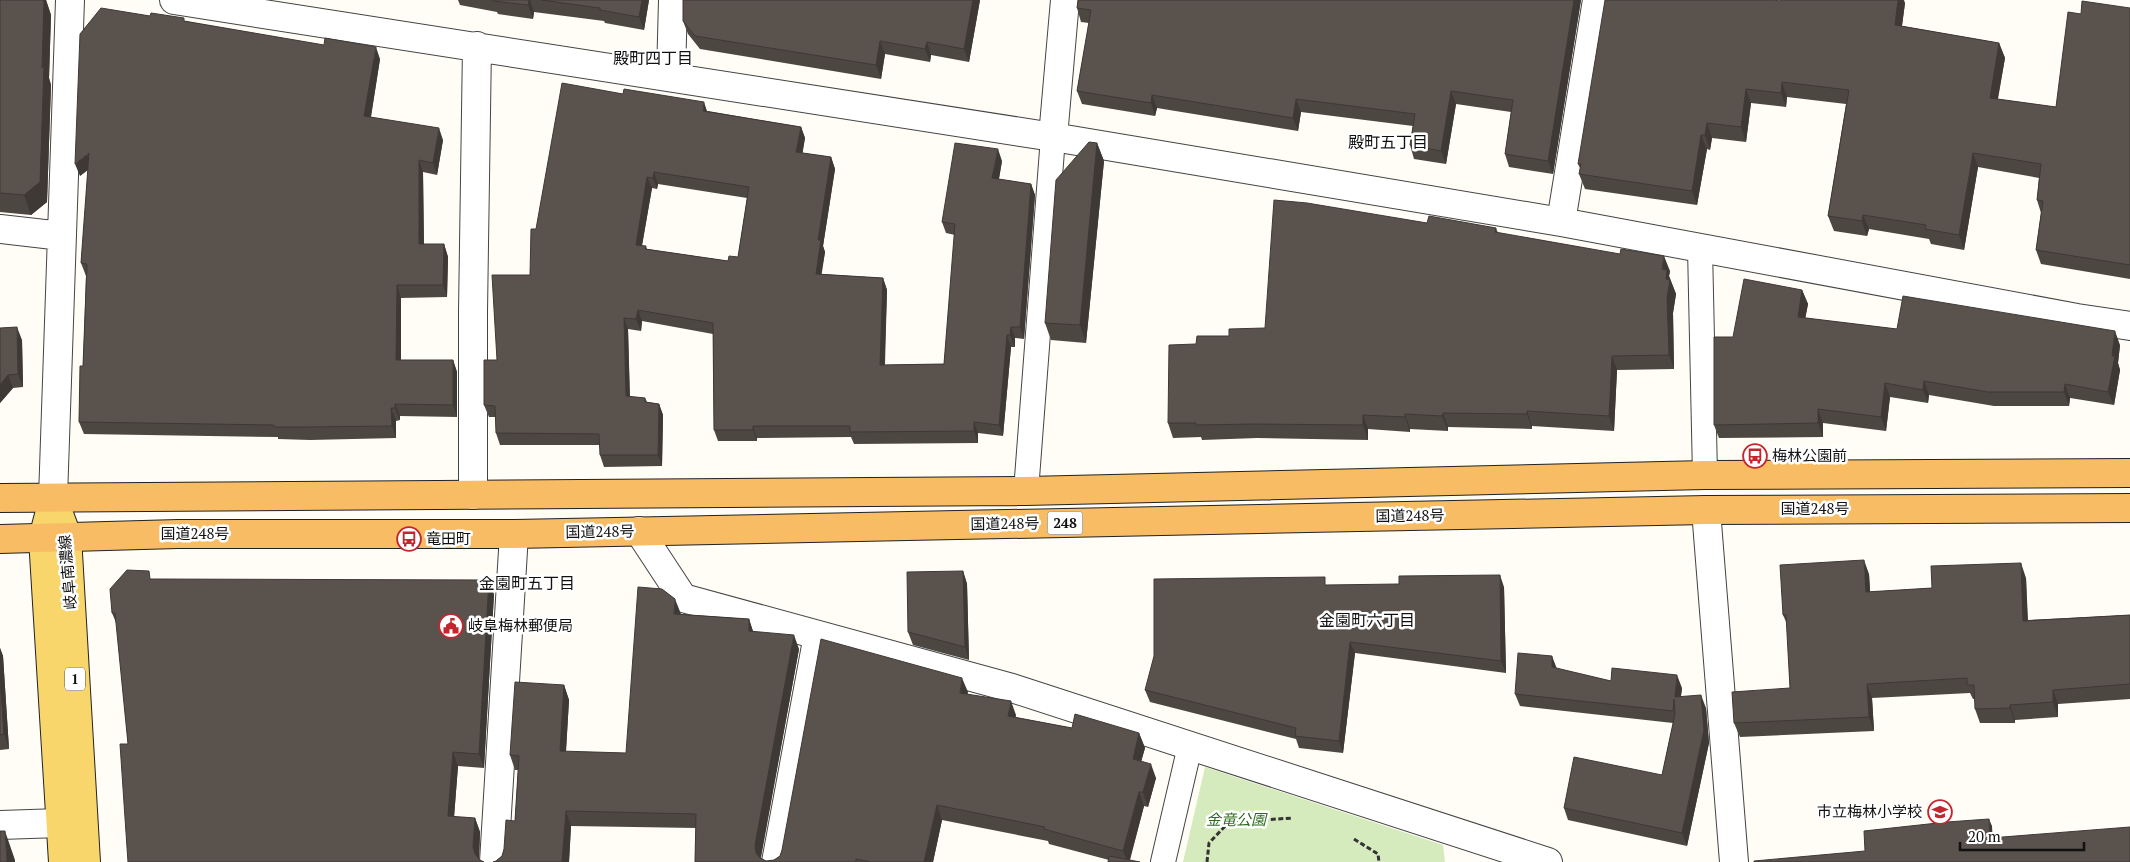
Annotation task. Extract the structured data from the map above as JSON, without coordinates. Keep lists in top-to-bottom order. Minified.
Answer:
{"streets":{"highway":["国道248号","248"],"main road":["岐阜南濃線","1"]},"crossings":[["国道248号","岐阜南濃線"],["248","岐阜南濃線"]],"districts":["殿町四丁目","殿町五丁目","金園町五丁目","金園町六丁目"],"parks":["金竜公園"],"places":{"bus stop":["梅林公園前","竜田町"],"public building":["岐阜梅林郵便局"],"school or university":["市立梅林小学校"]},"scale_bar":"20 m"}
